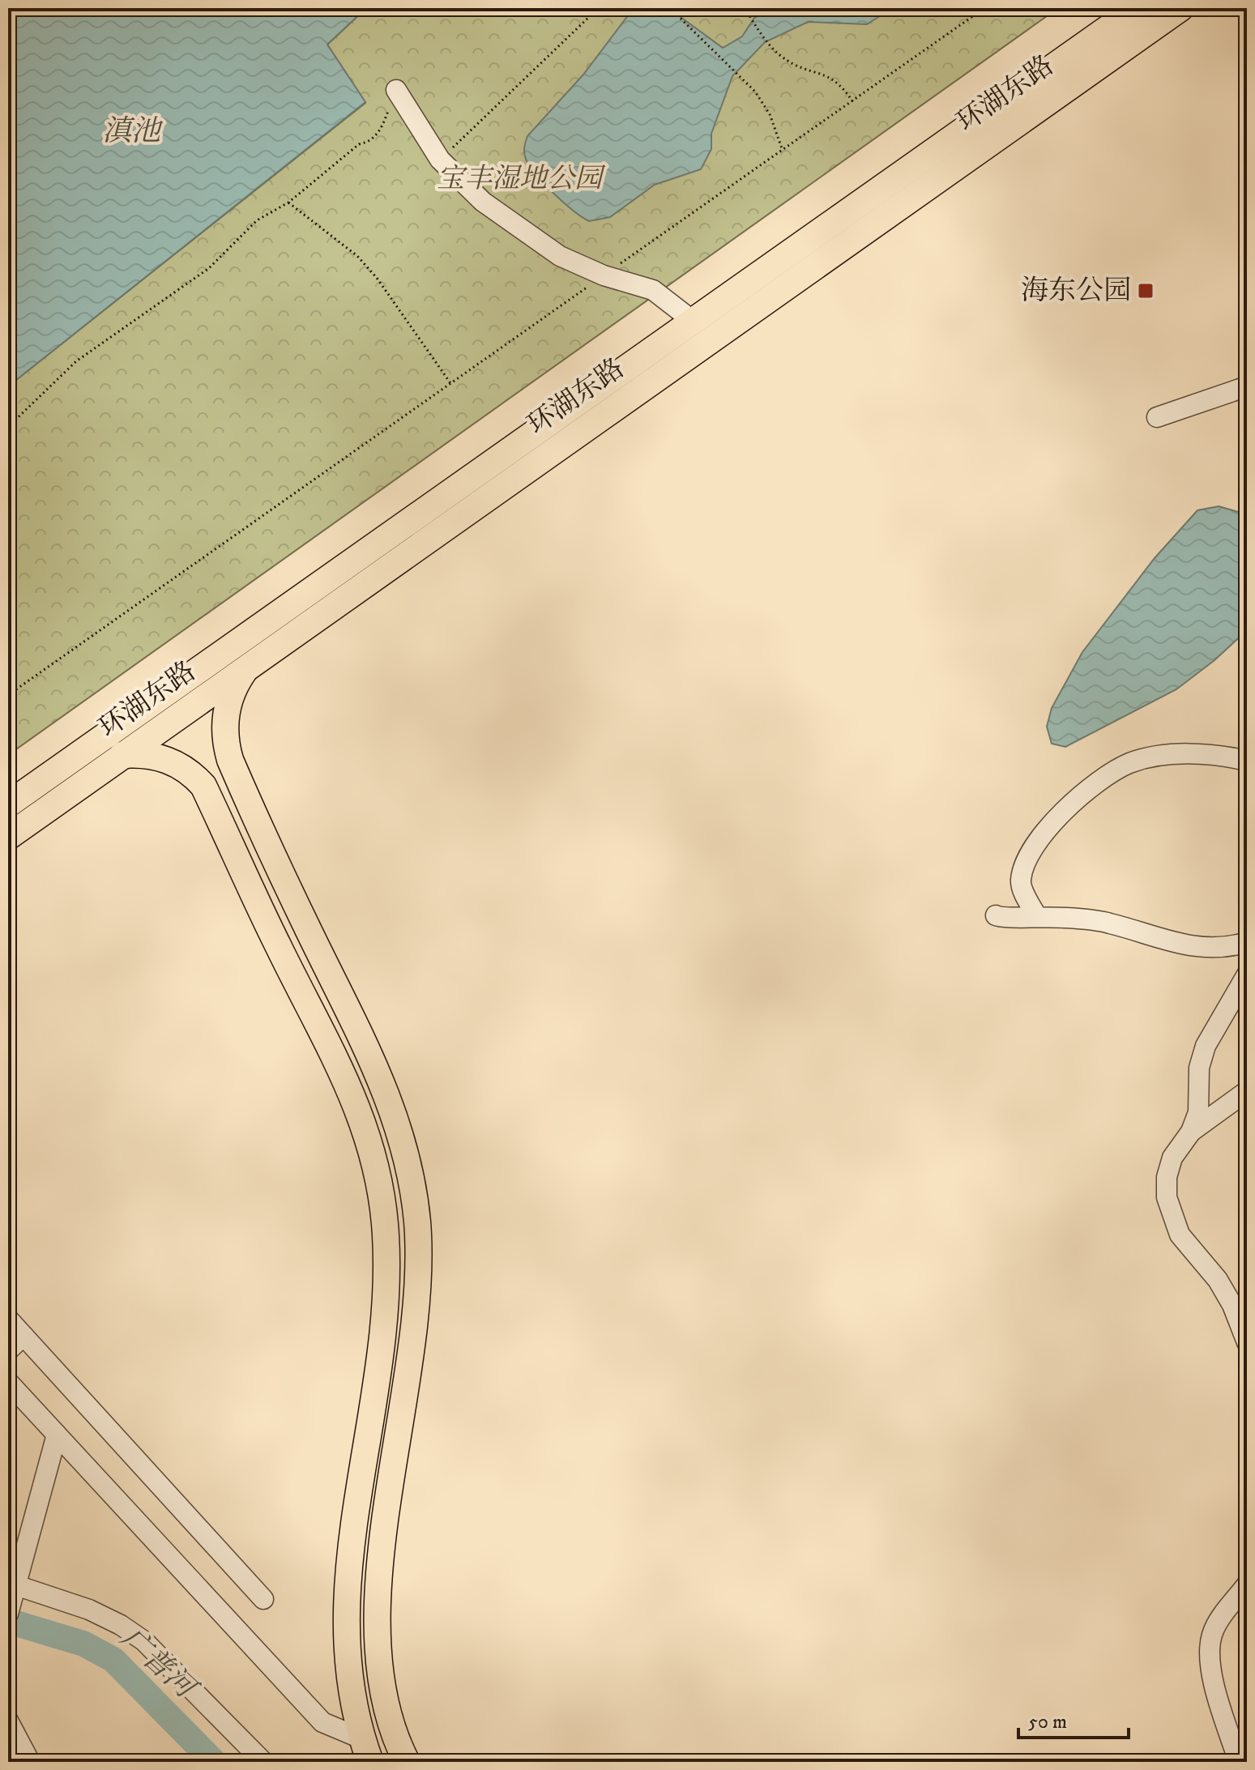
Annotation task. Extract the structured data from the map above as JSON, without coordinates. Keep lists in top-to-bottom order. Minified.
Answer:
{"streets":{"main road":["环湖东路"]},"water":["滇池","广普河"],"parks":["宝丰湿地公园"],"places":{"transit":["海东公园"]},"scale_bar":"50 m"}
